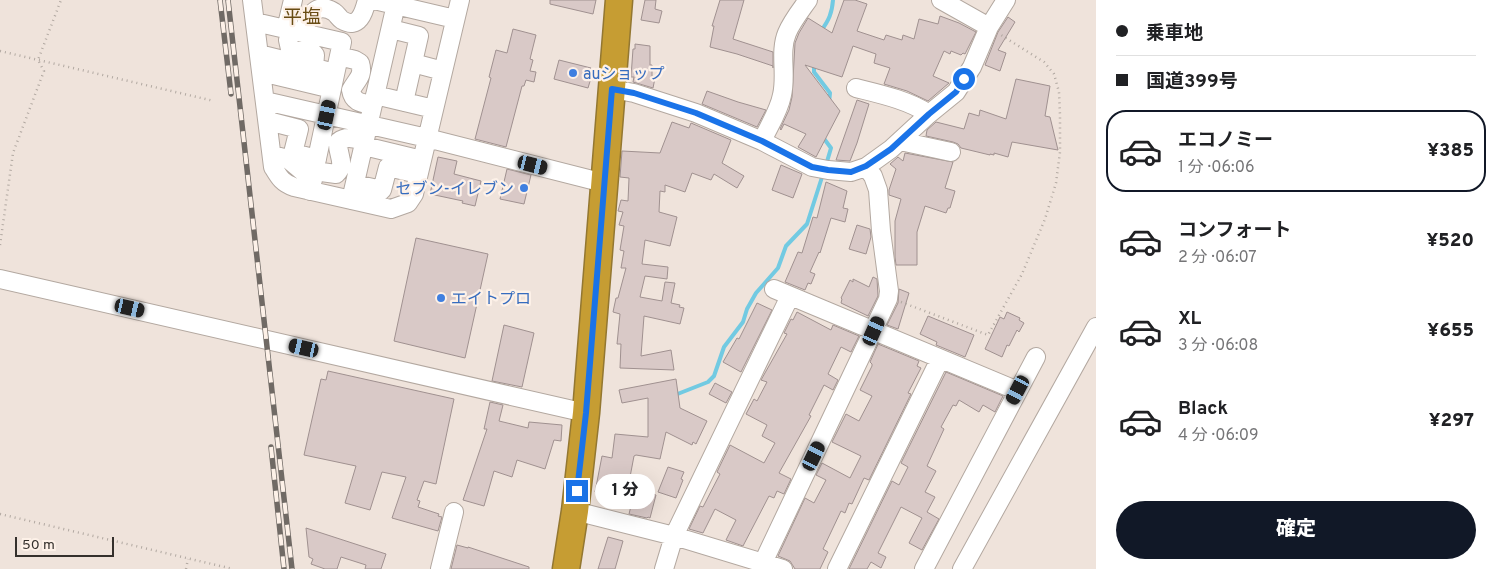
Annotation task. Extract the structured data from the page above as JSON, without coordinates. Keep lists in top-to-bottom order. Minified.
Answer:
{"districts":["平塩"],"places":["auショップ","セブン-イレブン","エイトプロ"],"scale_bar":"50 m","page":{"banner":["乗車地","国道399号"],"list":[{"name":"エコノミー","note":"1 分 · 06:06","value":"¥385"},{"name":"コンフォート","note":"2 分 · 06:07","value":"¥520"},{"name":"XL","note":"3 分 · 06:08","value":"¥655"},{"name":"Black","note":"4 分 · 06:09","value":"¥297"}],"bubble":"1 分","buttons":"確定","scale":"50 m"}}
